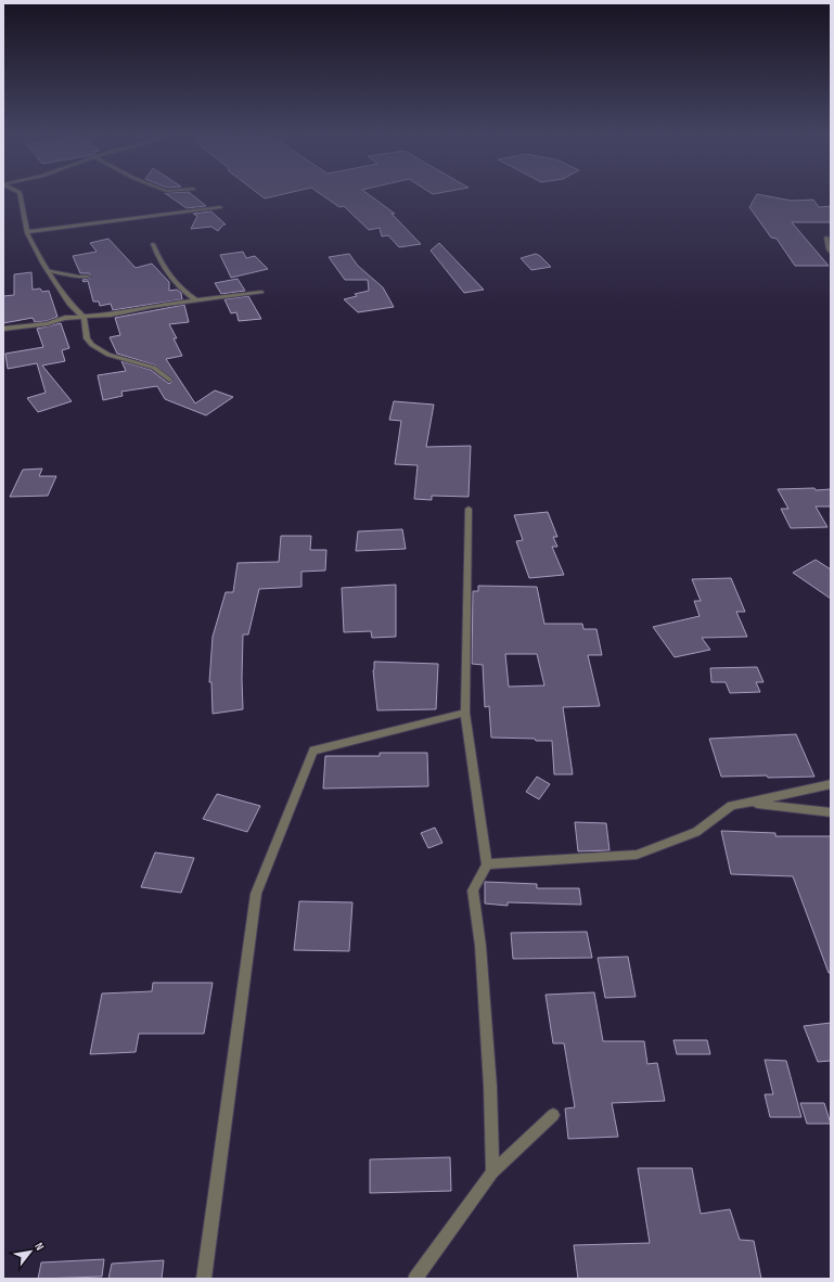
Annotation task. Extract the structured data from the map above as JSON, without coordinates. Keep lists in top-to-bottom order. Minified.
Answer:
{"north":"top right"}
